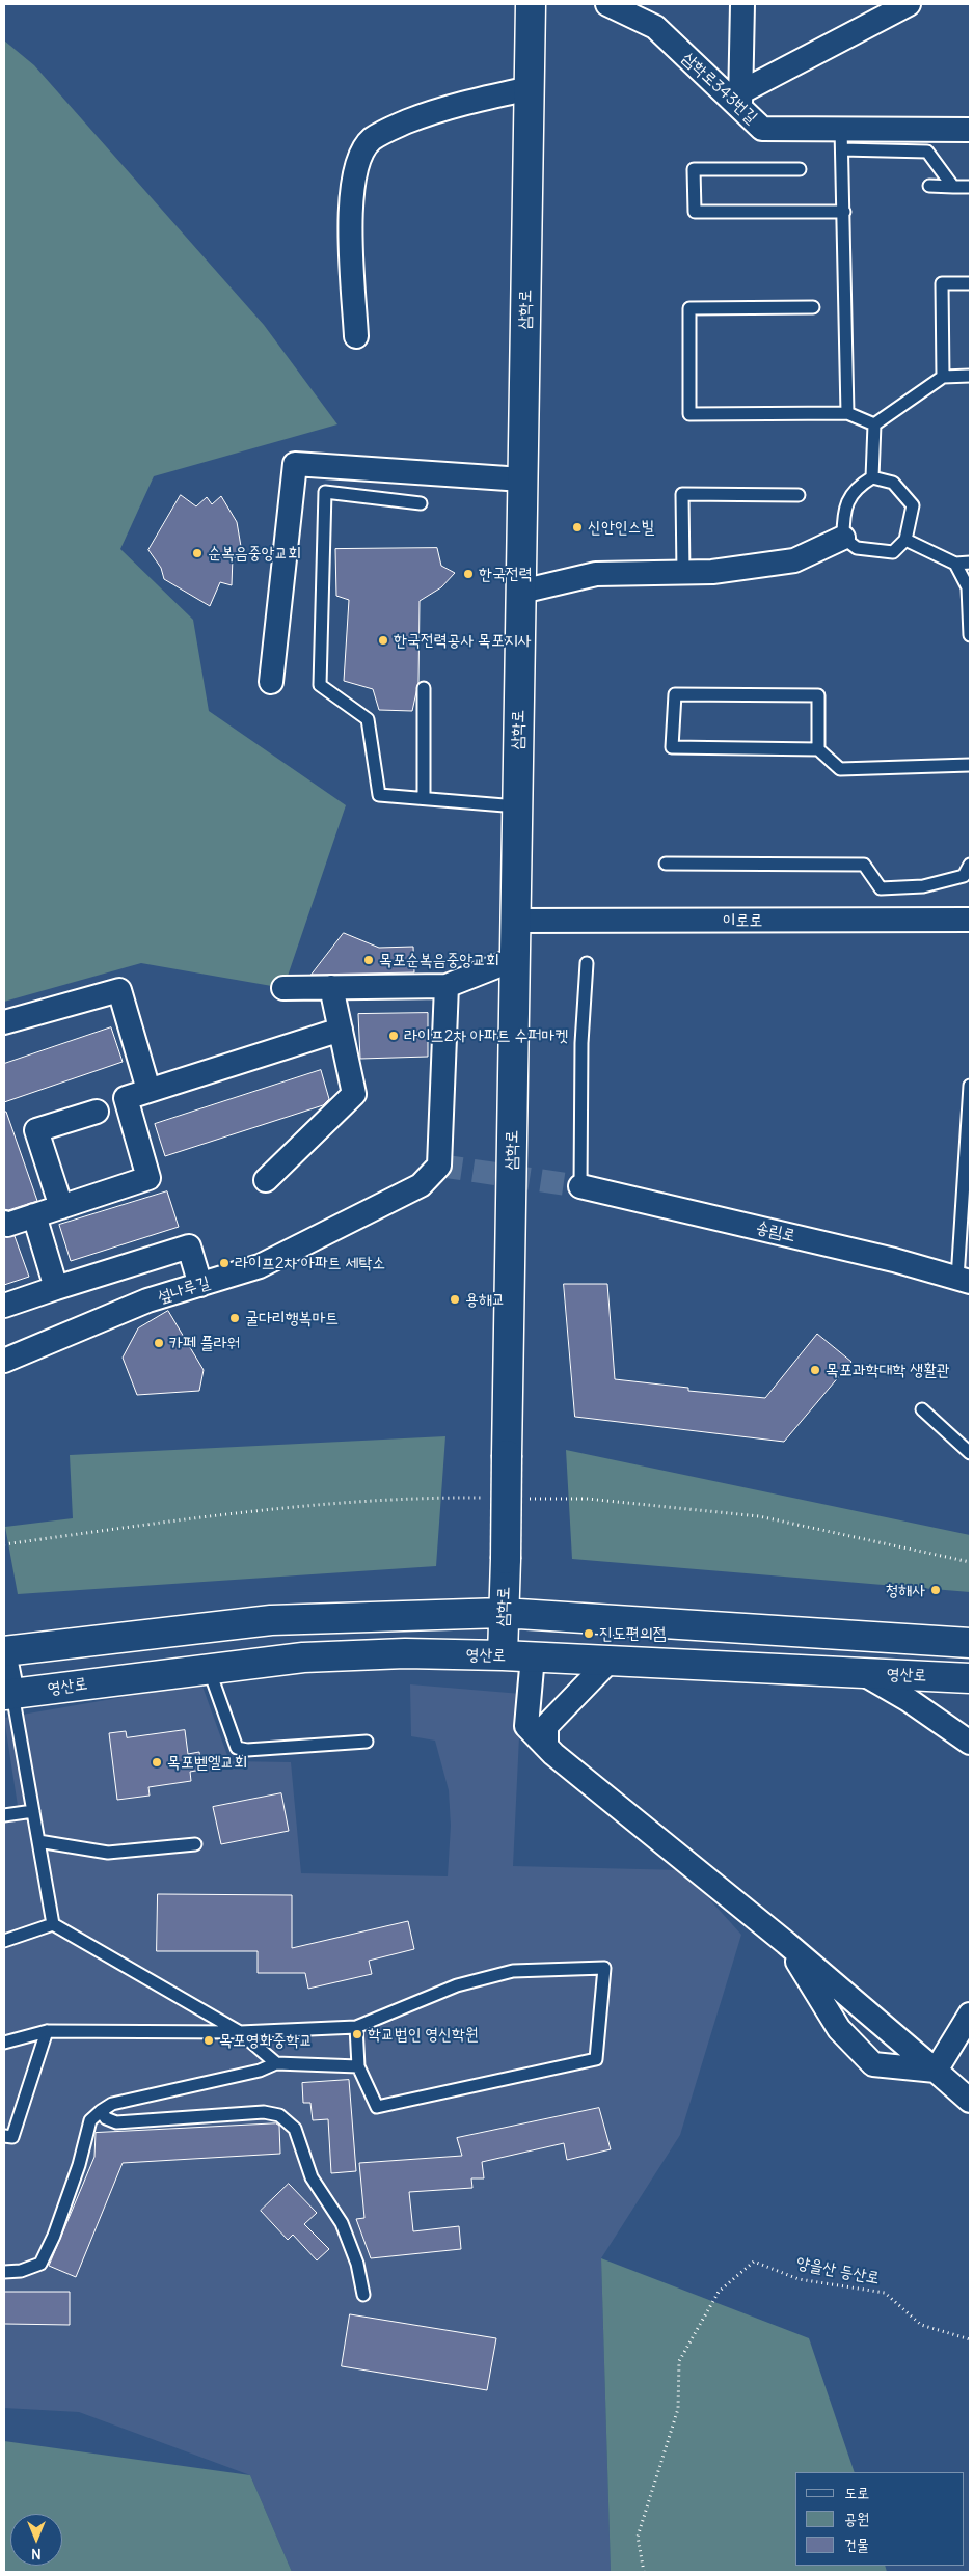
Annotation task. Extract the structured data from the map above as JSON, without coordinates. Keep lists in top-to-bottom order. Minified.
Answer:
{"streets":{"street":["삼학로343번길","삼학로","이로로","송림로","섶나루길","영산로"],"path":["양을산 등산로"]},"crossings":[["삼학로","이로로"],["삼학로","영산로"]],"places":["신안인스빌","순복음중앙교회","한국전력","한국전력공사 목포지사","목포순복음중앙교회","라이프2차 아파트 수퍼마켓","라이프2차 아파트 세탁소","용해교","굴다리행복마트","카페 플라워","목포과학대학 생활관","청해사","진도편의점","목포벧엘교회","학교법인 영신학원","목포영화중학교"],"legend":["도로","공원","건물"],"north":"bottom"}
